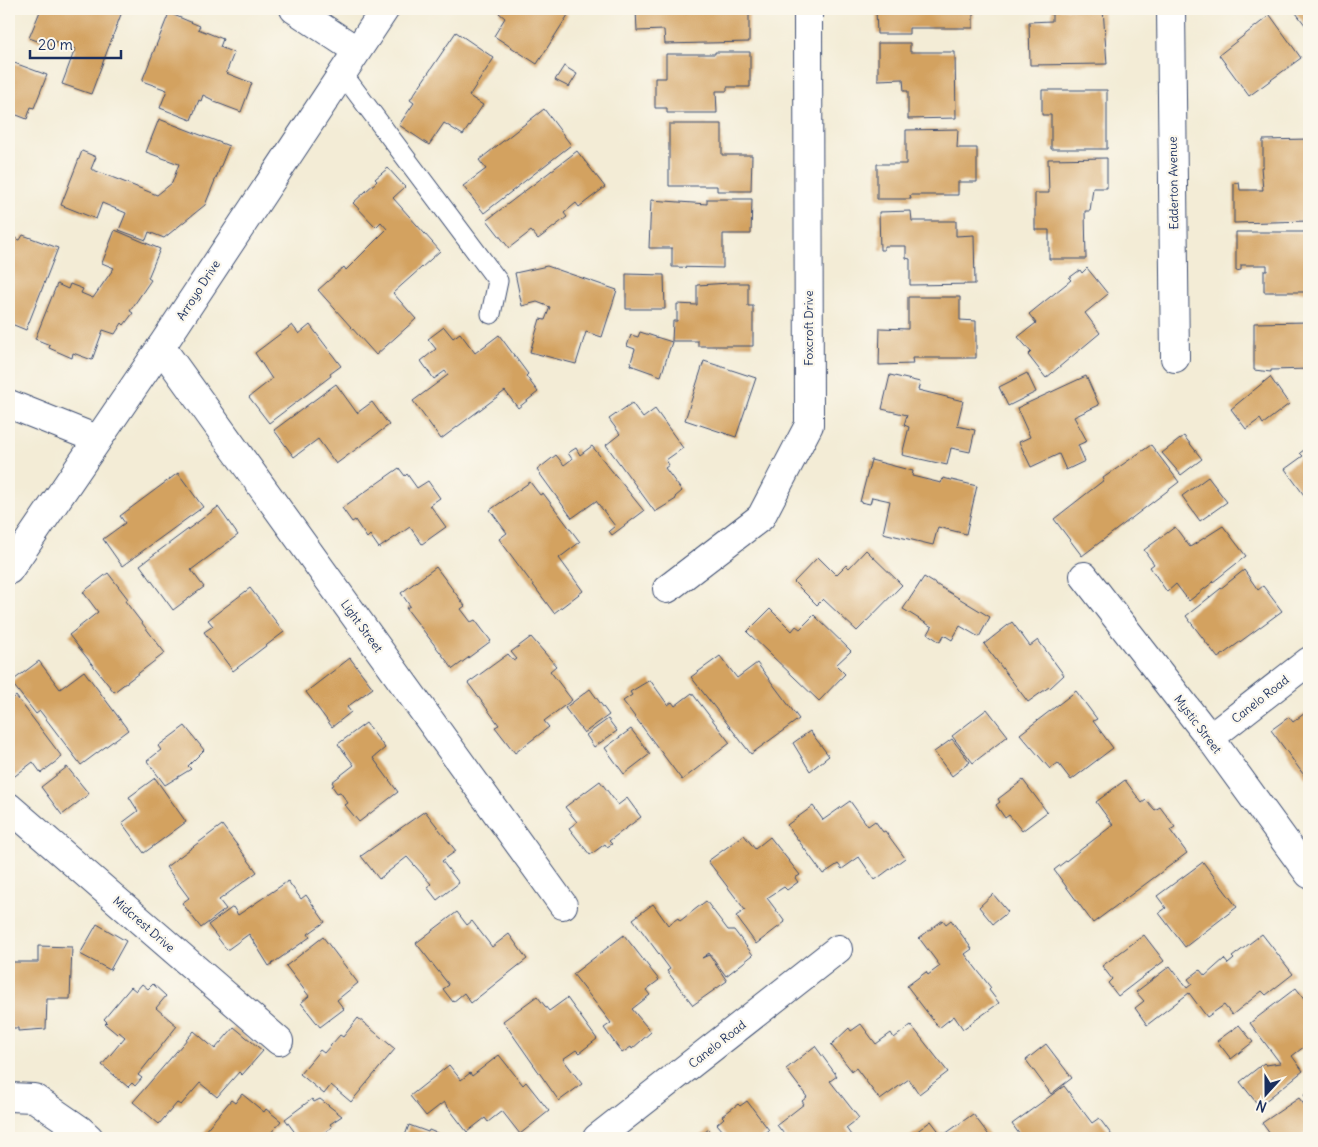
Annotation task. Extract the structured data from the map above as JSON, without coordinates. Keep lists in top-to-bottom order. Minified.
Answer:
{"streets":{"street":["Edderton Avenue","Arroyo Drive","Foxcroft Drive","Light Street","Canelo Road","Mystic Street","Midcrest Drive"]},"crossings":[["Arroyo Drive","Light Street"],["Canelo Road","Mystic Street"]],"scale_bar":"20 m","north":"bottom"}
